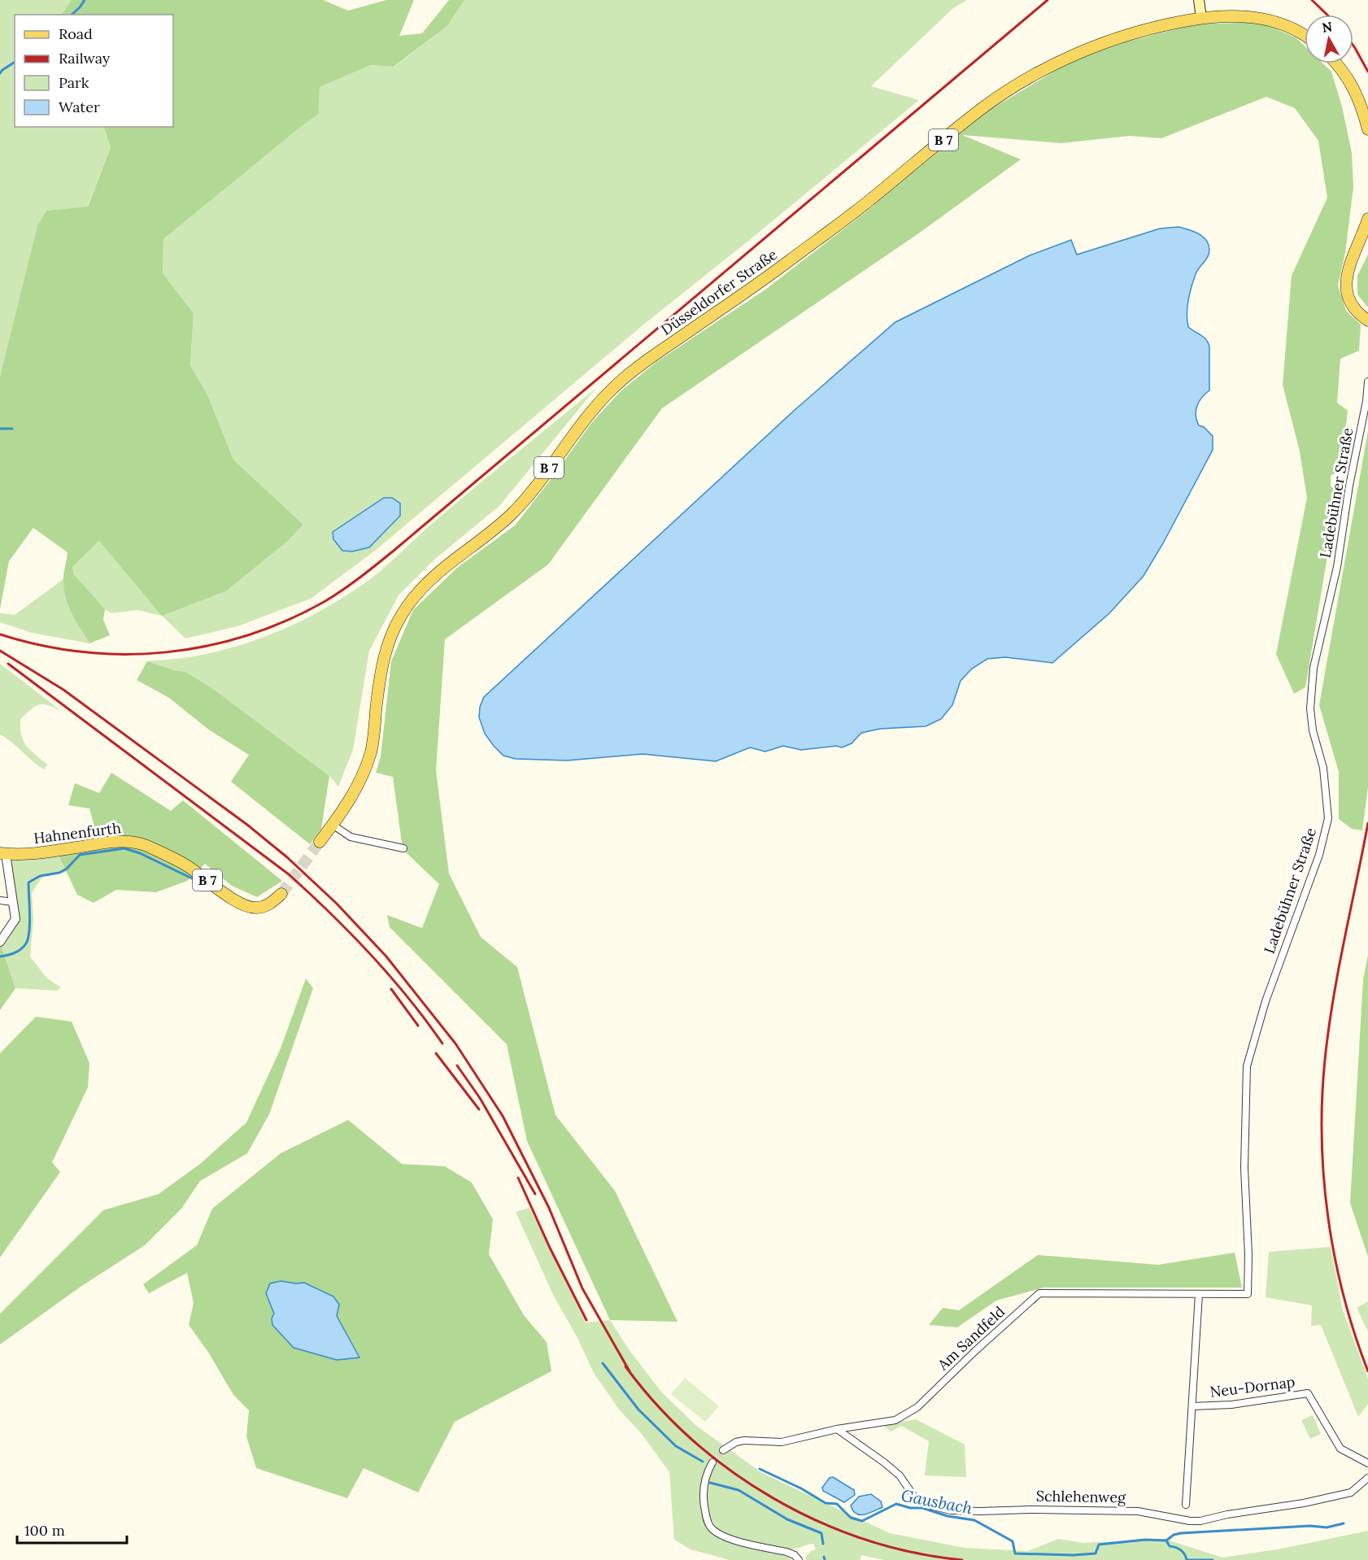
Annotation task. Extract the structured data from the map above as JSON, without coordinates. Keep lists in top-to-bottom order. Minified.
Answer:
{"streets":{"main road":["B 7","Düsseldorfer Straße","Hahnenfurth"],"street":["Ladebühner Straße","Am Sandfeld","Neu-Dornap","Schlehenweg"]},"crossings":[["Ladebühner Straße","Am Sandfeld"],["Am Sandfeld","Neu-Dornap"],["Am Sandfeld","Schlehenweg"]],"water":["Gausbach"],"legend":["Road","Railway","Park","Water"],"scale_bar":"100 m","north":"top"}
